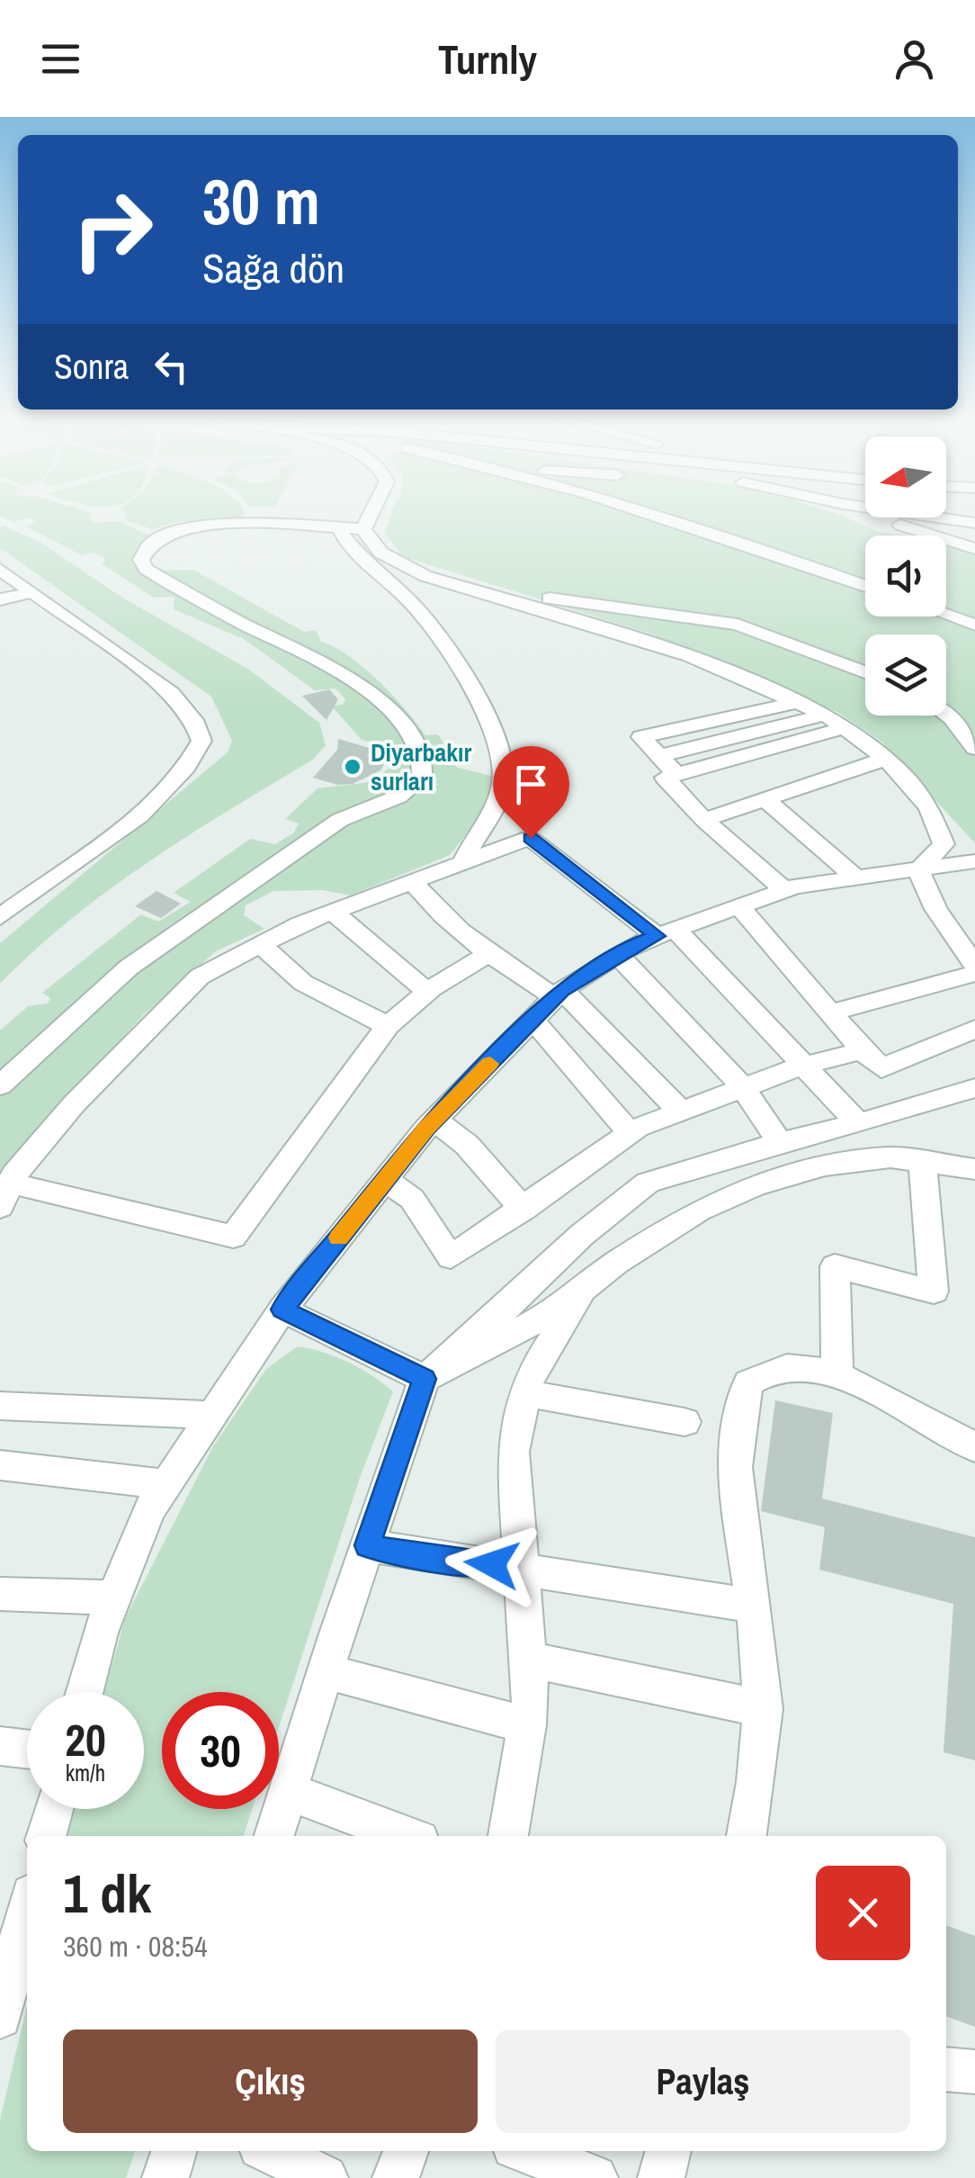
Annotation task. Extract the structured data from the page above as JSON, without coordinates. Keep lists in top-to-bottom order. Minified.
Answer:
{"places":["Diyarbakır surları"],"north":"left","page":{"header":"Turnly","turn":["30 m","Sağa dön"],"then":"Sonra","speed":"20 km/h","limit":"30","heading":["1 dk","360 m · 08:54"],"buttons":["Çıkış","Paylaş"]}}
